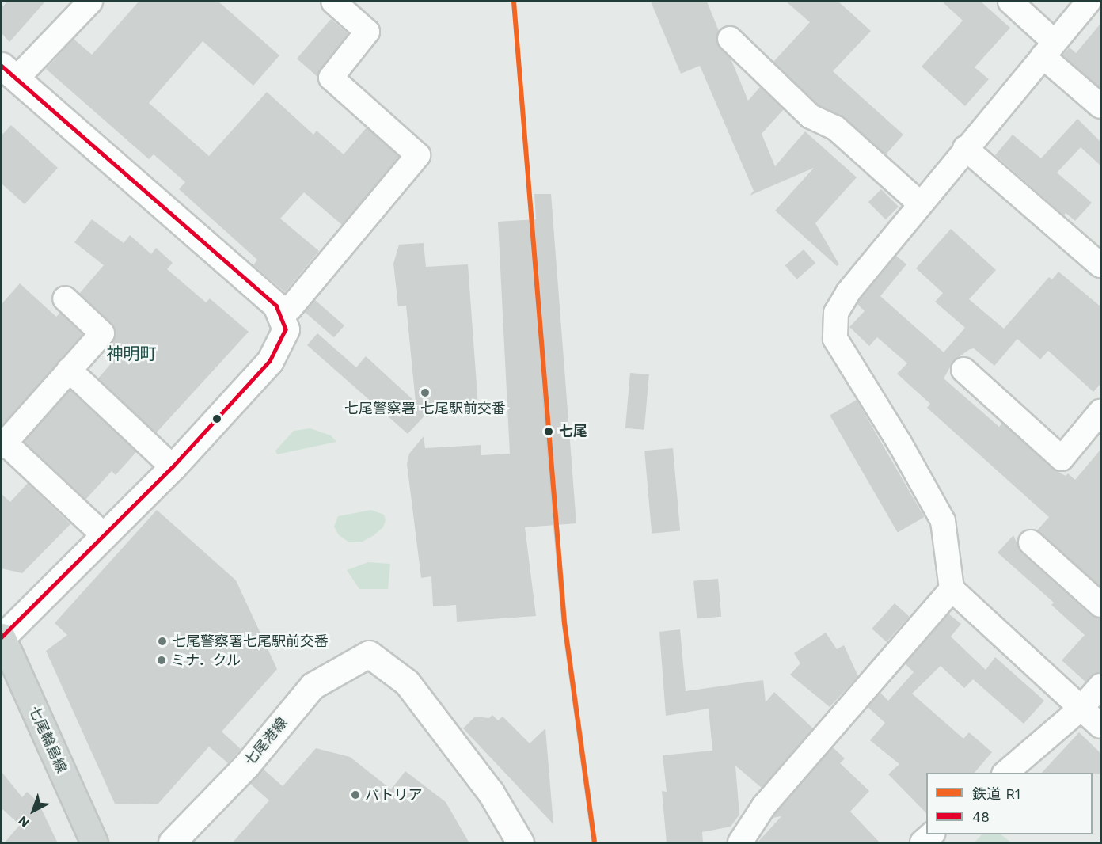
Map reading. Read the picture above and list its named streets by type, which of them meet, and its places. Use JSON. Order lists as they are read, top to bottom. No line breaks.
{"streets":{"main road":["七尾輪島線"],"street":["七尾港線"]},"districts":["神明町"],"places":["七尾警察署 七尾駅前交番","七尾","七尾警察署七尾駅前交番","ミナ．クル","パトリア"],"lines":["rail line R1","transit line 48"],"legend":["鉄道 R1","48"],"north":"bottom left"}
